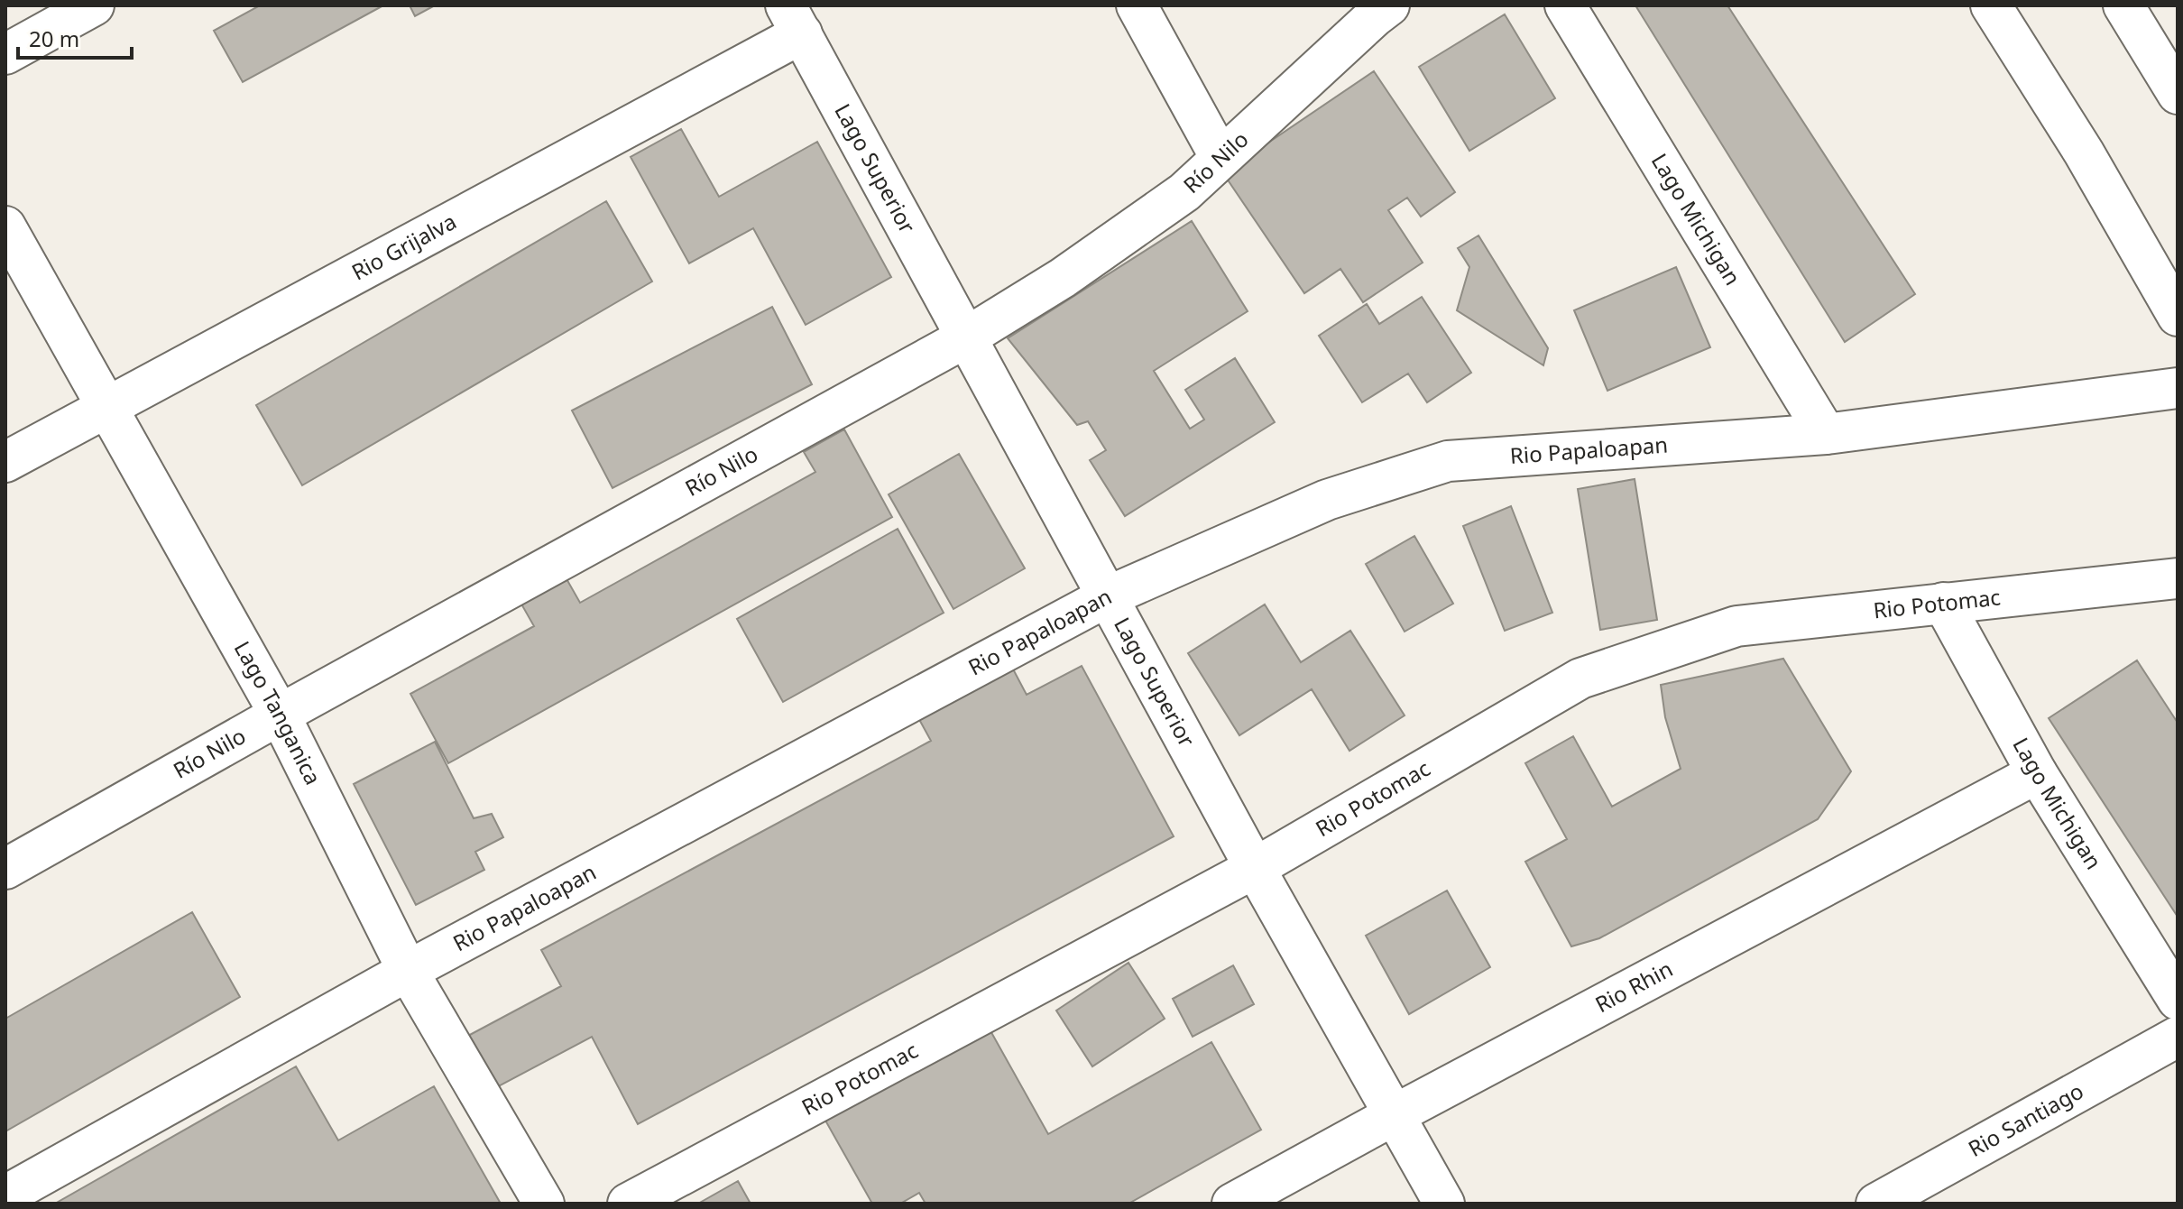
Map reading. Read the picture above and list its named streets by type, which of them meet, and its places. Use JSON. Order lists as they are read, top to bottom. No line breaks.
{"streets":{"street":["Río Nilo","Lago Superior","Lago Michigan","Rio Grijalva","Rio Papaloapan","Rio Potomac","Lago Tanganica","Rio Rhin","Rio Santiago"]},"crossings":[["Río Nilo","Lago Superior"],["Río Nilo","Lago Tanganica"],["Lago Superior","Rio Grijalva"],["Lago Superior","Rio Papaloapan"],["Lago Superior","Rio Potomac"],["Lago Superior","Rio Rhin"],["Lago Michigan","Rio Papaloapan"],["Lago Michigan","Rio Potomac"],["Lago Michigan","Rio Rhin"],["Rio Grijalva","Lago Tanganica"],["Rio Papaloapan","Lago Tanganica"]],"scale_bar":"20 m"}
